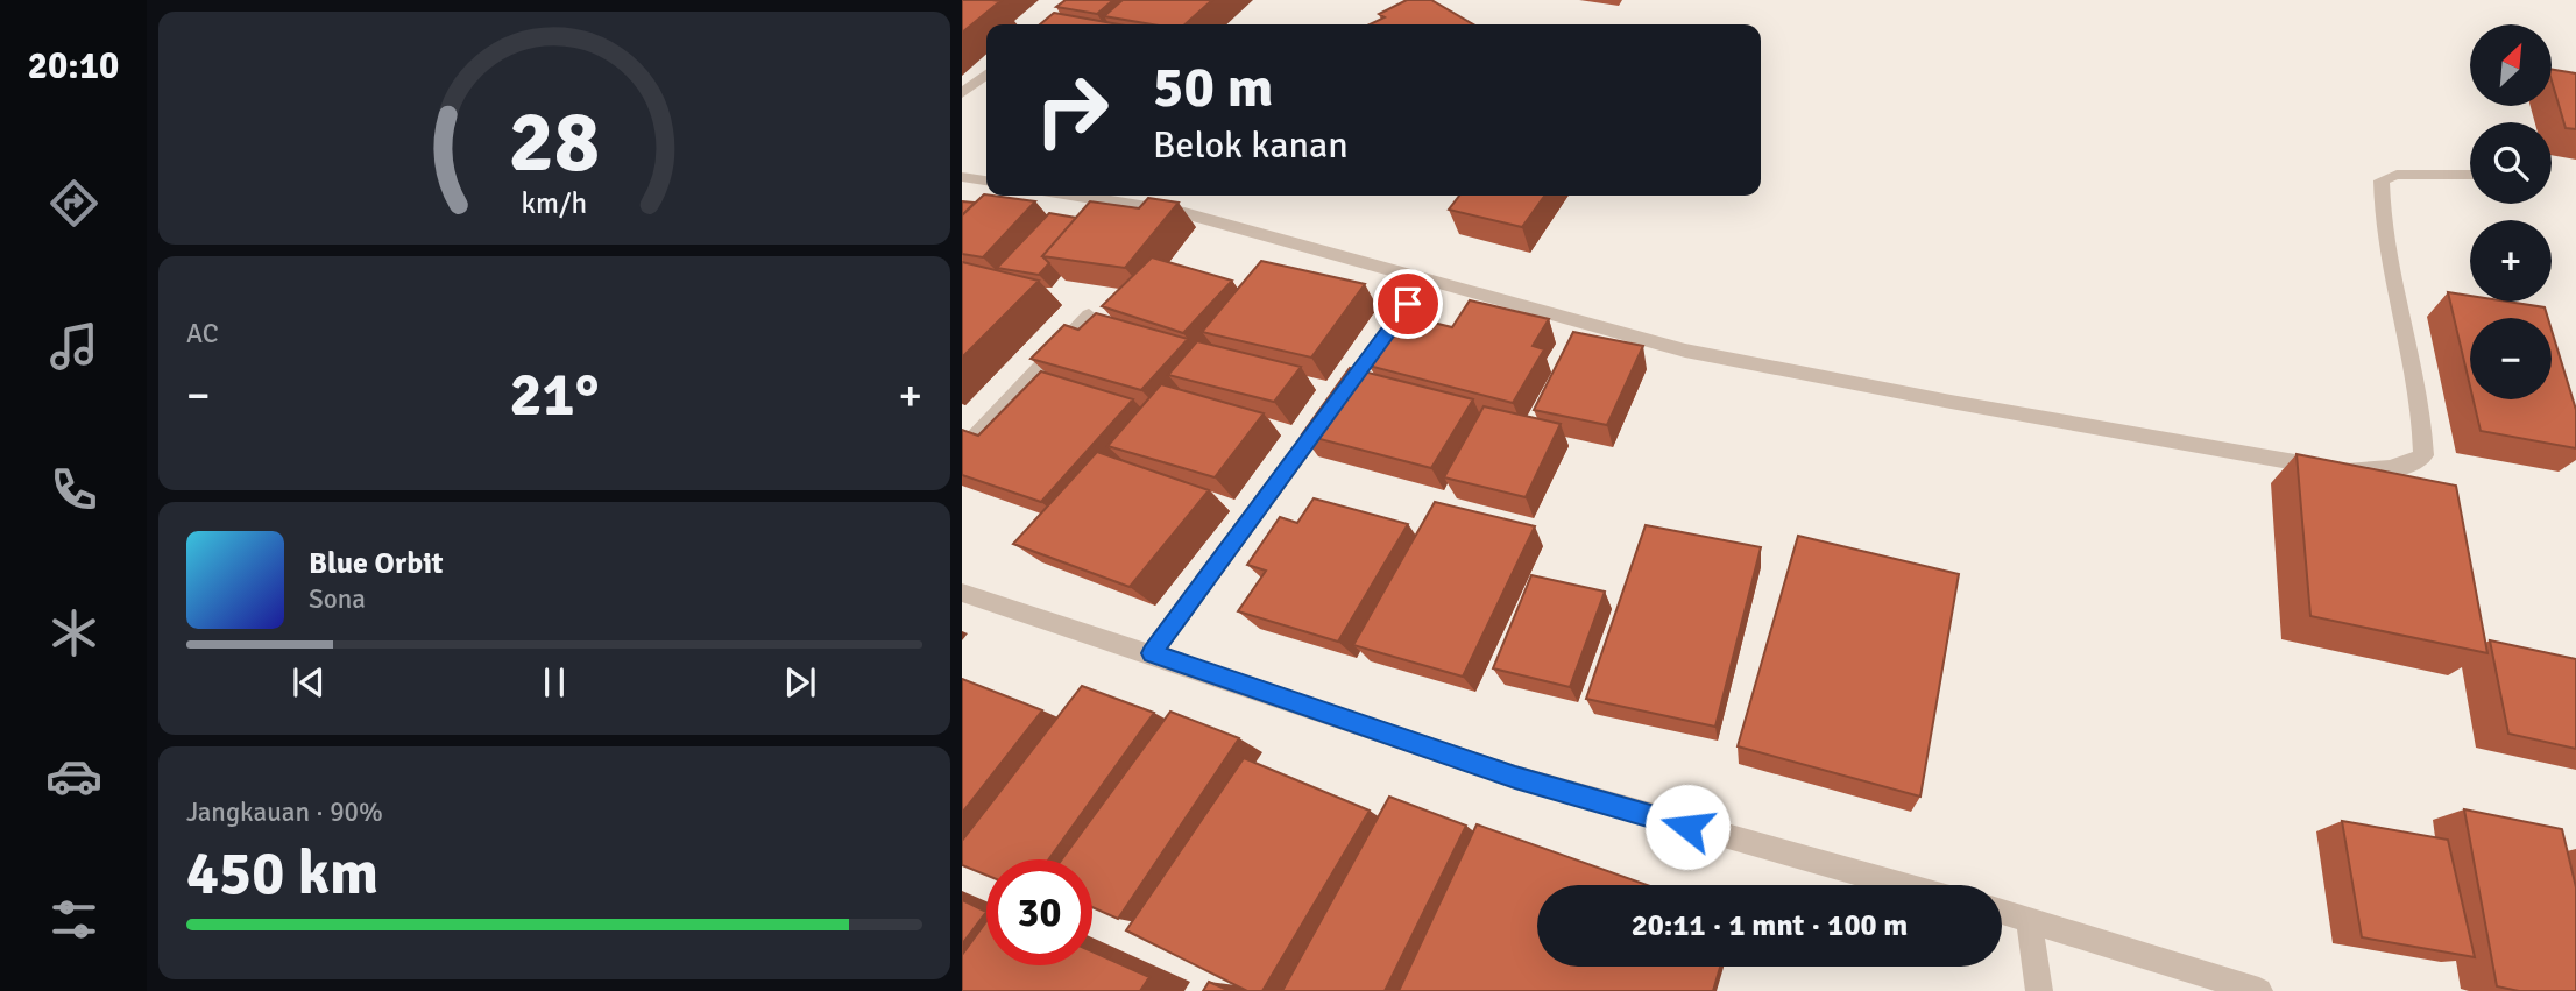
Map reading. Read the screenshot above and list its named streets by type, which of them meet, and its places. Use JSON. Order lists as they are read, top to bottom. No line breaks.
{"north":"top right","page":{"tabs":"20:10","map_buttons":["+","−"],"turn":["50 m","Belok kanan"],"tile":["AC",["Jangkauan · 90%","450 km"]],"heat":["−","21°","+"],"song":["Blue Orbit","Sona"],"limit":"30","trip":"20:11 · 1 mnt · 100 m","gauge":["28","km/h"]}}
